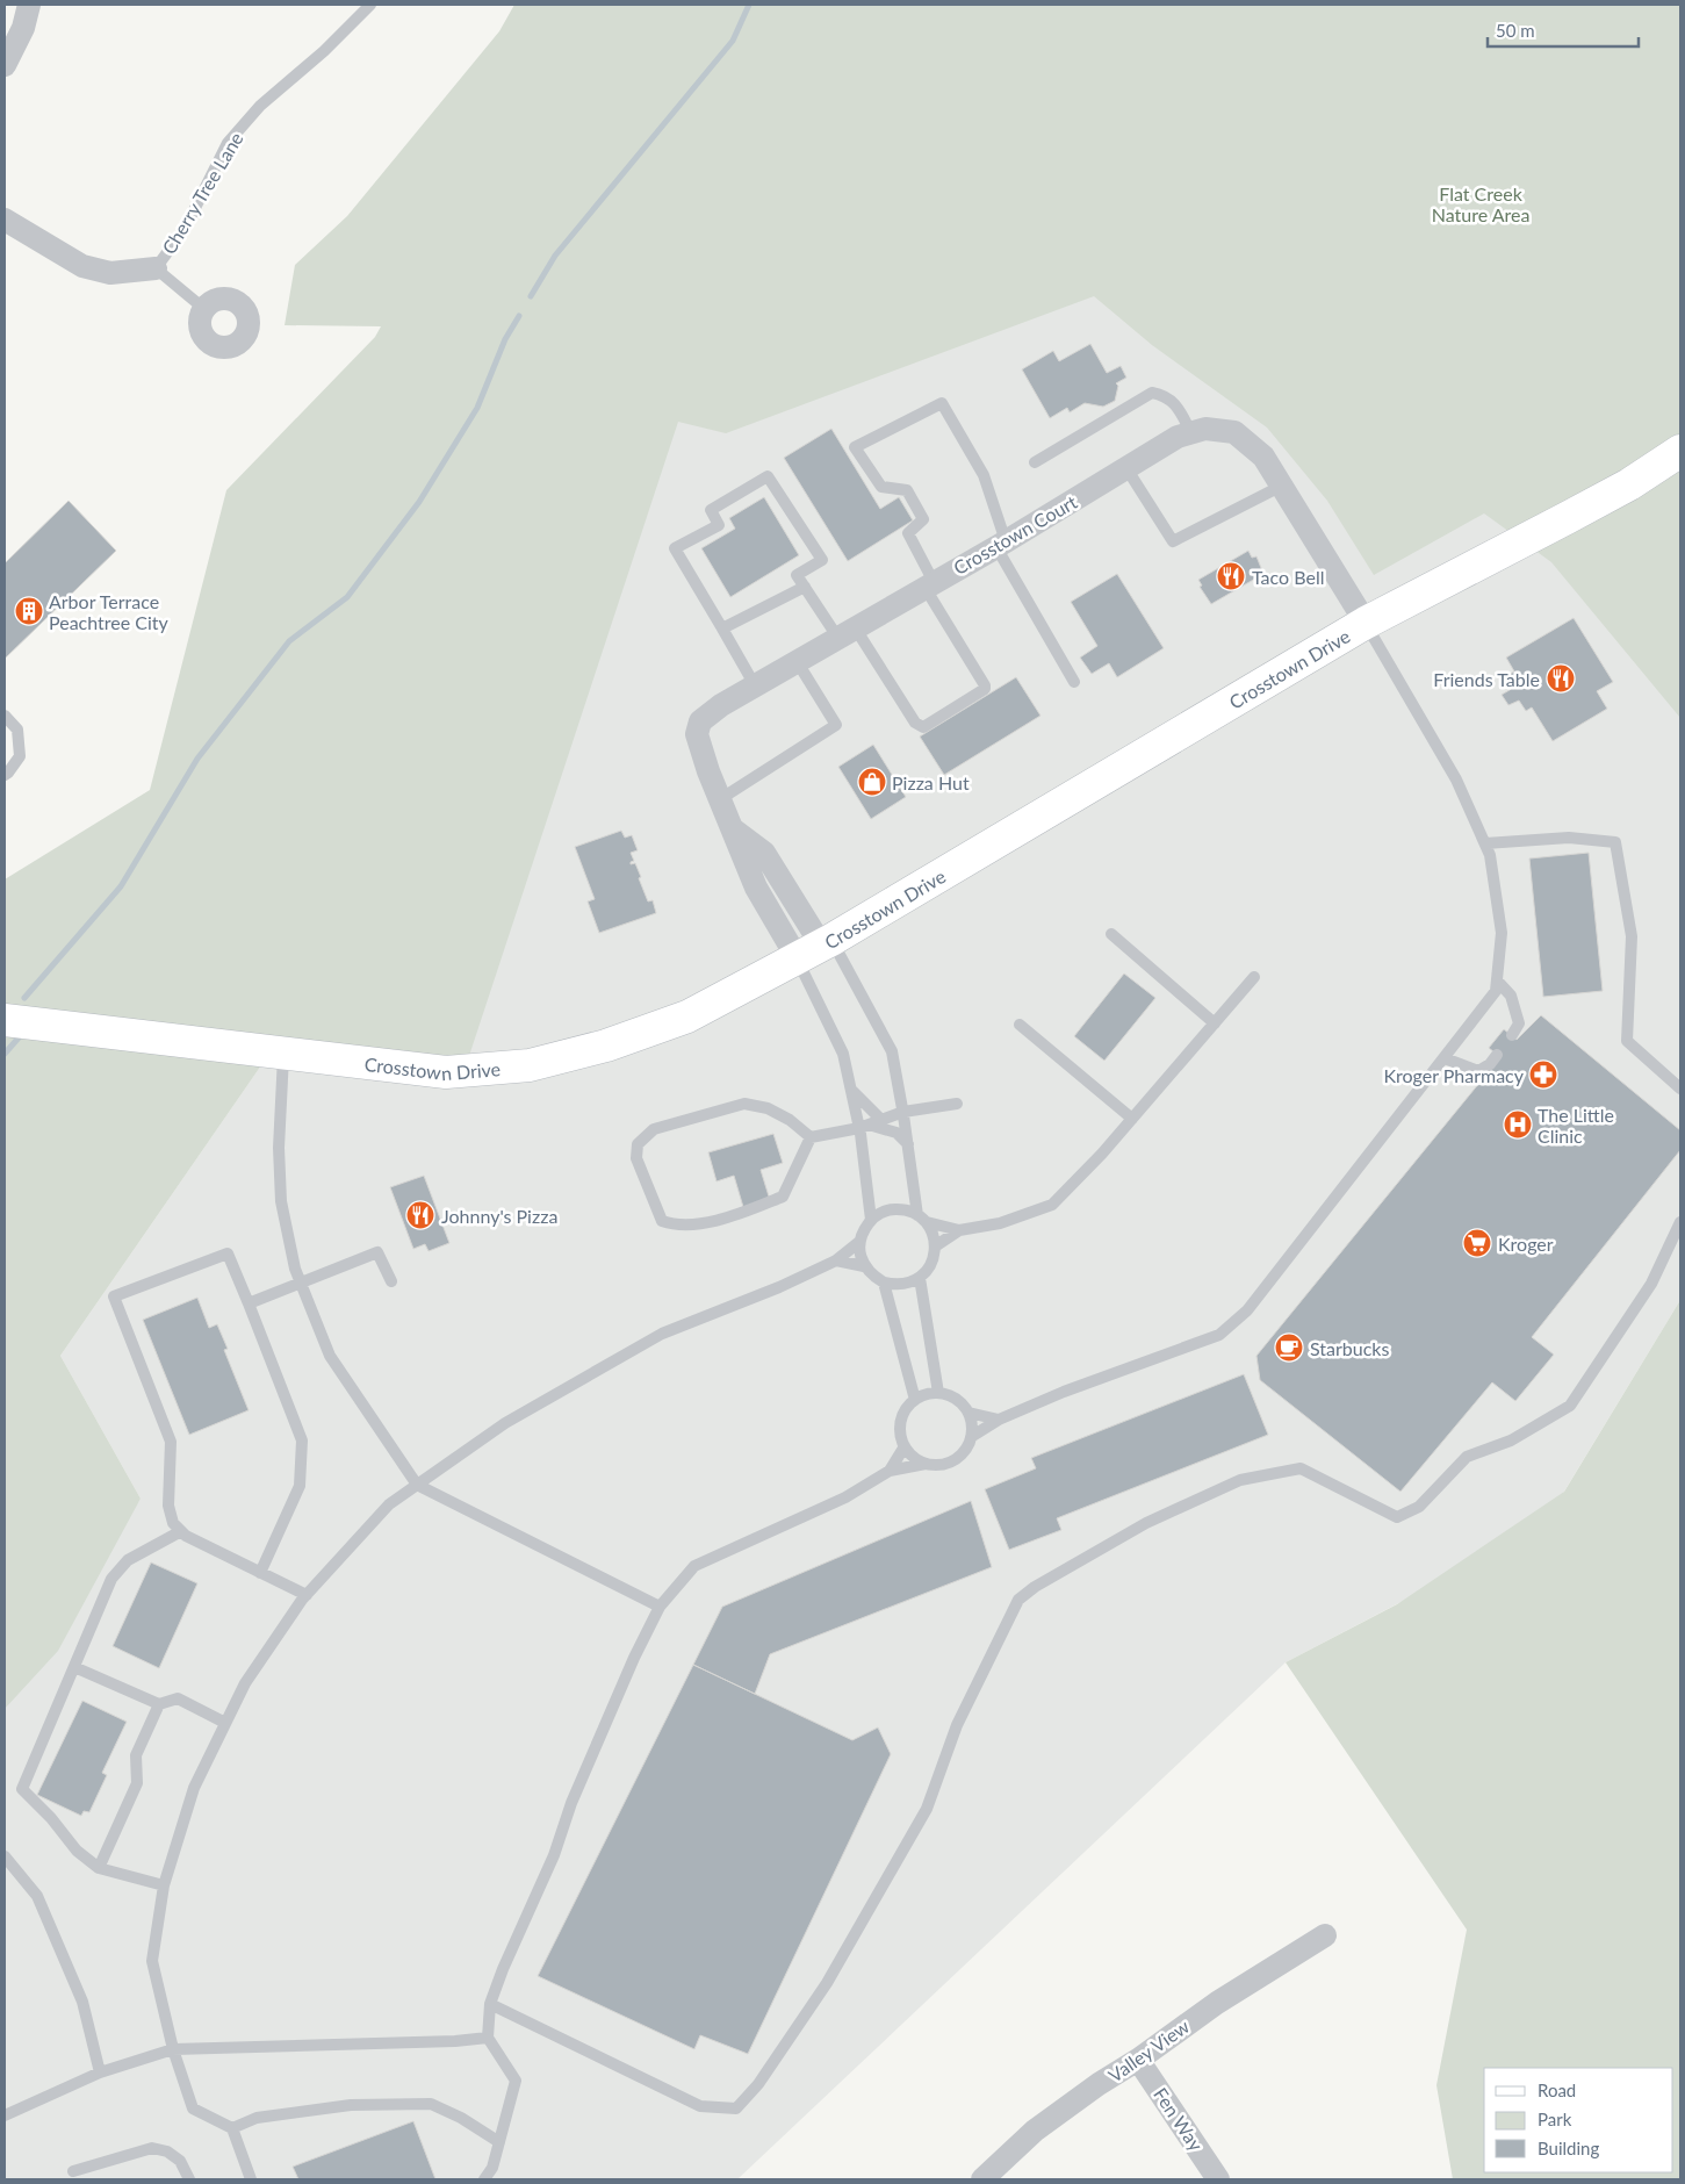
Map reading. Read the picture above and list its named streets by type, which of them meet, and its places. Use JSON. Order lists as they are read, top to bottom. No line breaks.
{"streets":{"street":["Cherry Tree Lane","Crosstown Court","Crosstown Drive","Valley View","Fen Way"]},"crossings":[["Crosstown Court","Crosstown Drive"],["Valley View","Fen Way"]],"parks":["Flat Creek Nature Area"],"places":{"restaurant":["Taco Bell","Friends Table","Johnny's Pizza"],"building":["Arbor Terrace Peachtree City"],"shop":["Pizza Hut"],"pharmacy":["Kroger Pharmacy"],"hospital":["The Little Clinic"],"supermarket":["Kroger"],"cafe":["Starbucks"]},"legend":["Road","Park","Building"],"scale_bar":"50 m"}
